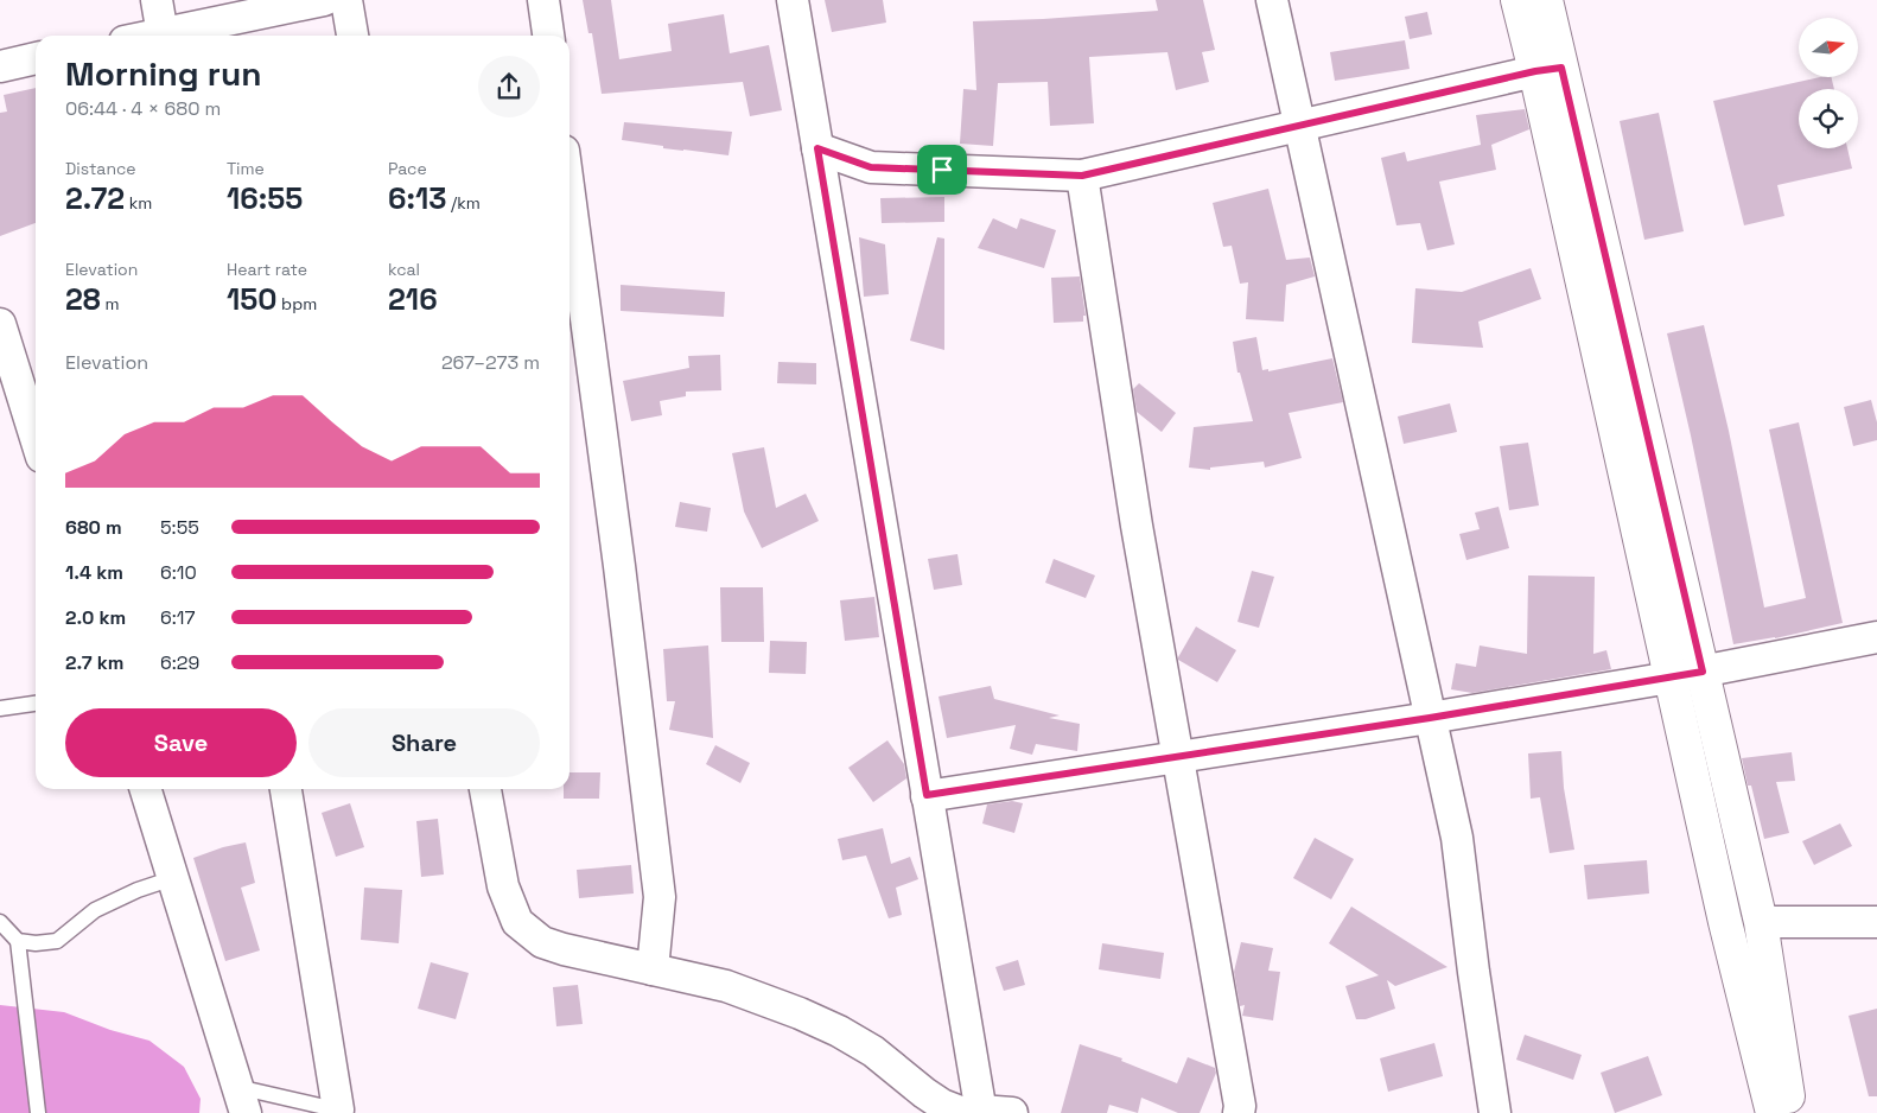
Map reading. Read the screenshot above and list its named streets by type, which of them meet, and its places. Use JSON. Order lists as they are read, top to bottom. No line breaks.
{"north":"right","page":{"heading":["Morning run","06:44 · 4 × 680 m"],"stats":[["Distance","2.72 km"],["Time","16:55"],["Pace","6:13 /km"],["Elevation","28 m"],["Heart rate","150 bpm"],["kcal","216"]],"chart":["Elevation","267–273 m"],"list":[{"name":"680 m","note":"5:55"},{"name":"1.4 km","note":"6:10"},{"name":"2.0 km","note":"6:17"},{"name":"2.7 km","note":"6:29"}],"buttons":["Save","Share"]}}
